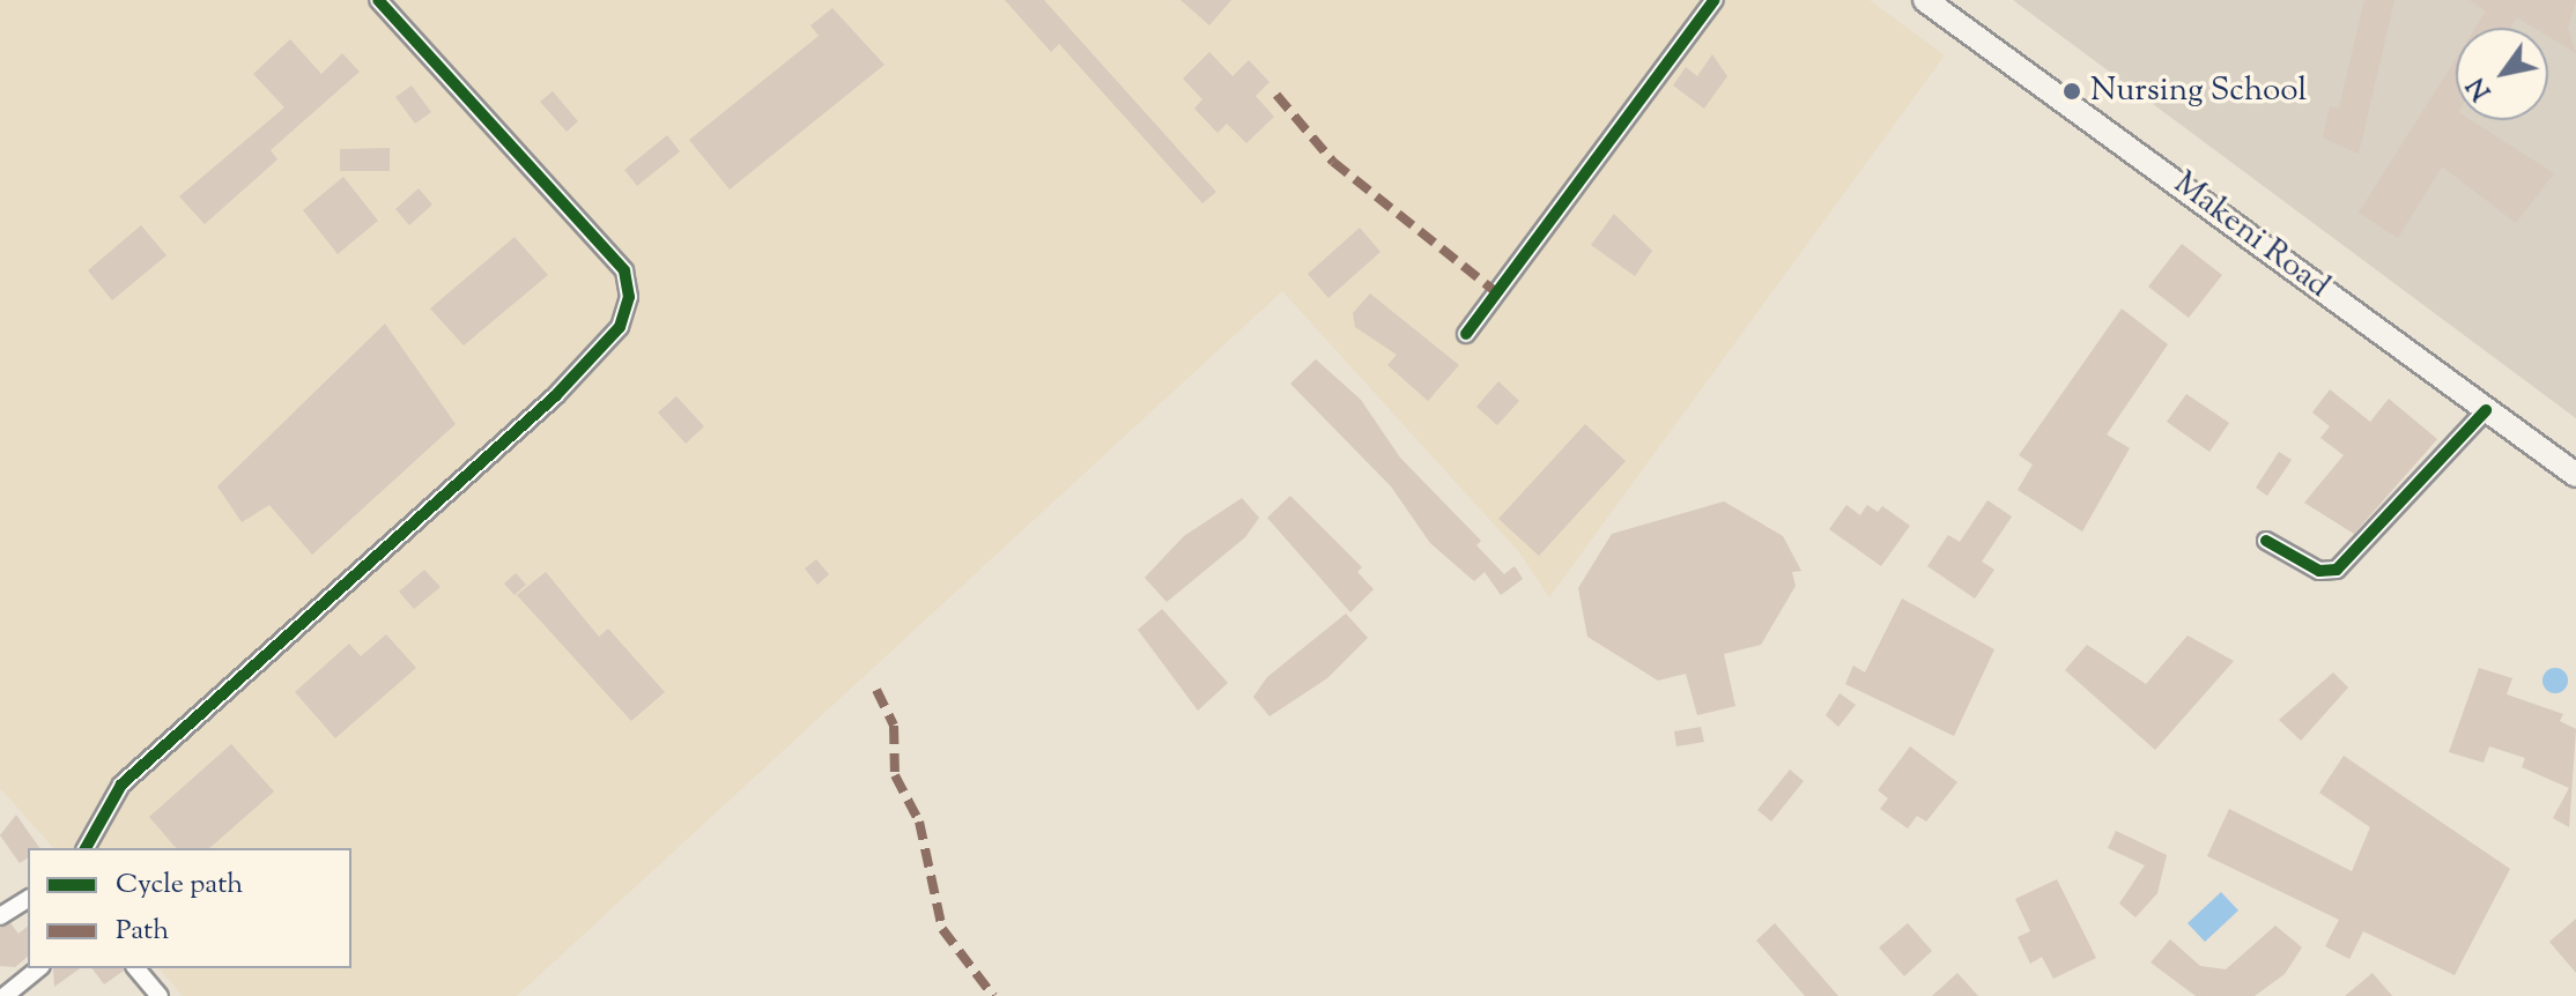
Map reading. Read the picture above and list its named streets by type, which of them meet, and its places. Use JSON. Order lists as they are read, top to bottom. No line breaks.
{"streets":{"main road":["Makeni Road"]},"places":["Nursing School"],"legend":["Cycle path","Path"],"north":"bottom left"}
